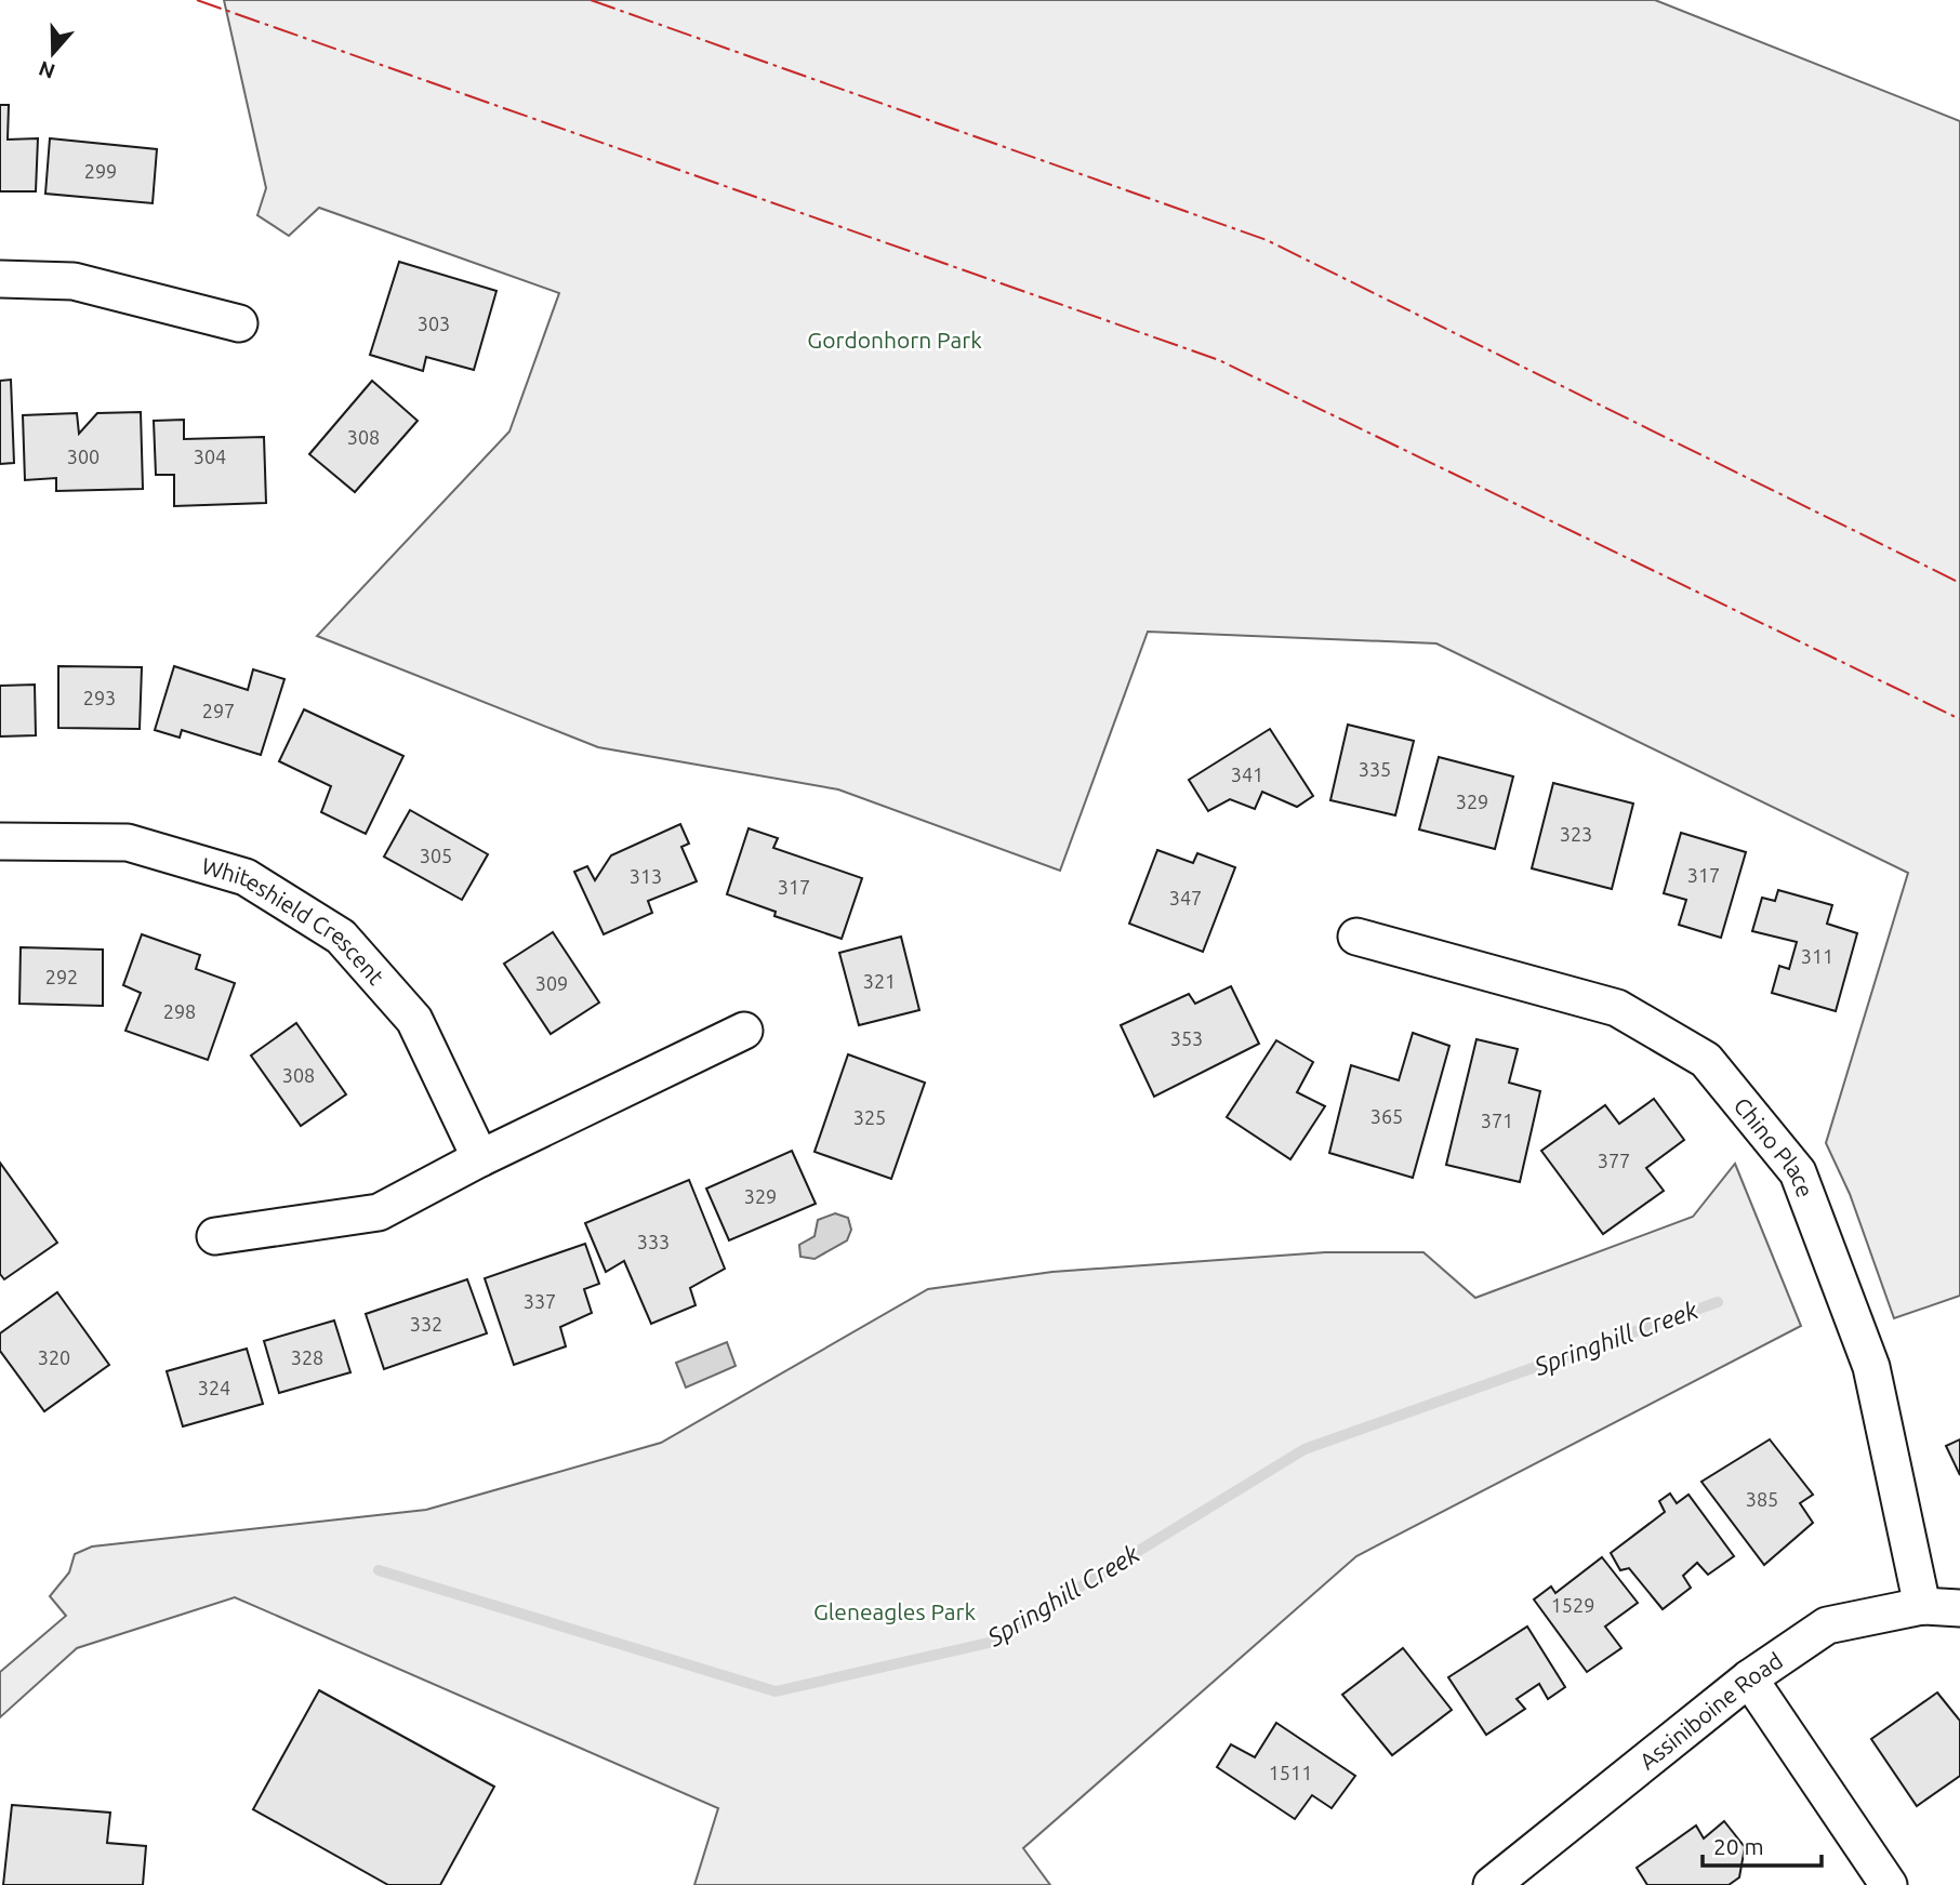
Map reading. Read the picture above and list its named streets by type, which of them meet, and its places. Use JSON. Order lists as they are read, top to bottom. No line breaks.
{"streets":{"street":["Whiteshield Crescent","Chino Place","Assiniboine Road"]},"crossings":[["Chino Place","Assiniboine Road"]],"water":["Springhill Creek"],"parks":["Gordonhorn Park","Gleneagles Park"],"house_numbers":["299","303","308","300","304","293","297","335","341","329","323","305","317","313","317","347","311","292","321","309","298","353","308","365","325","371","377","329","333","337","332","320","328","324","385","1529","1511"],"scale_bar":"20 m","north":"bottom"}
